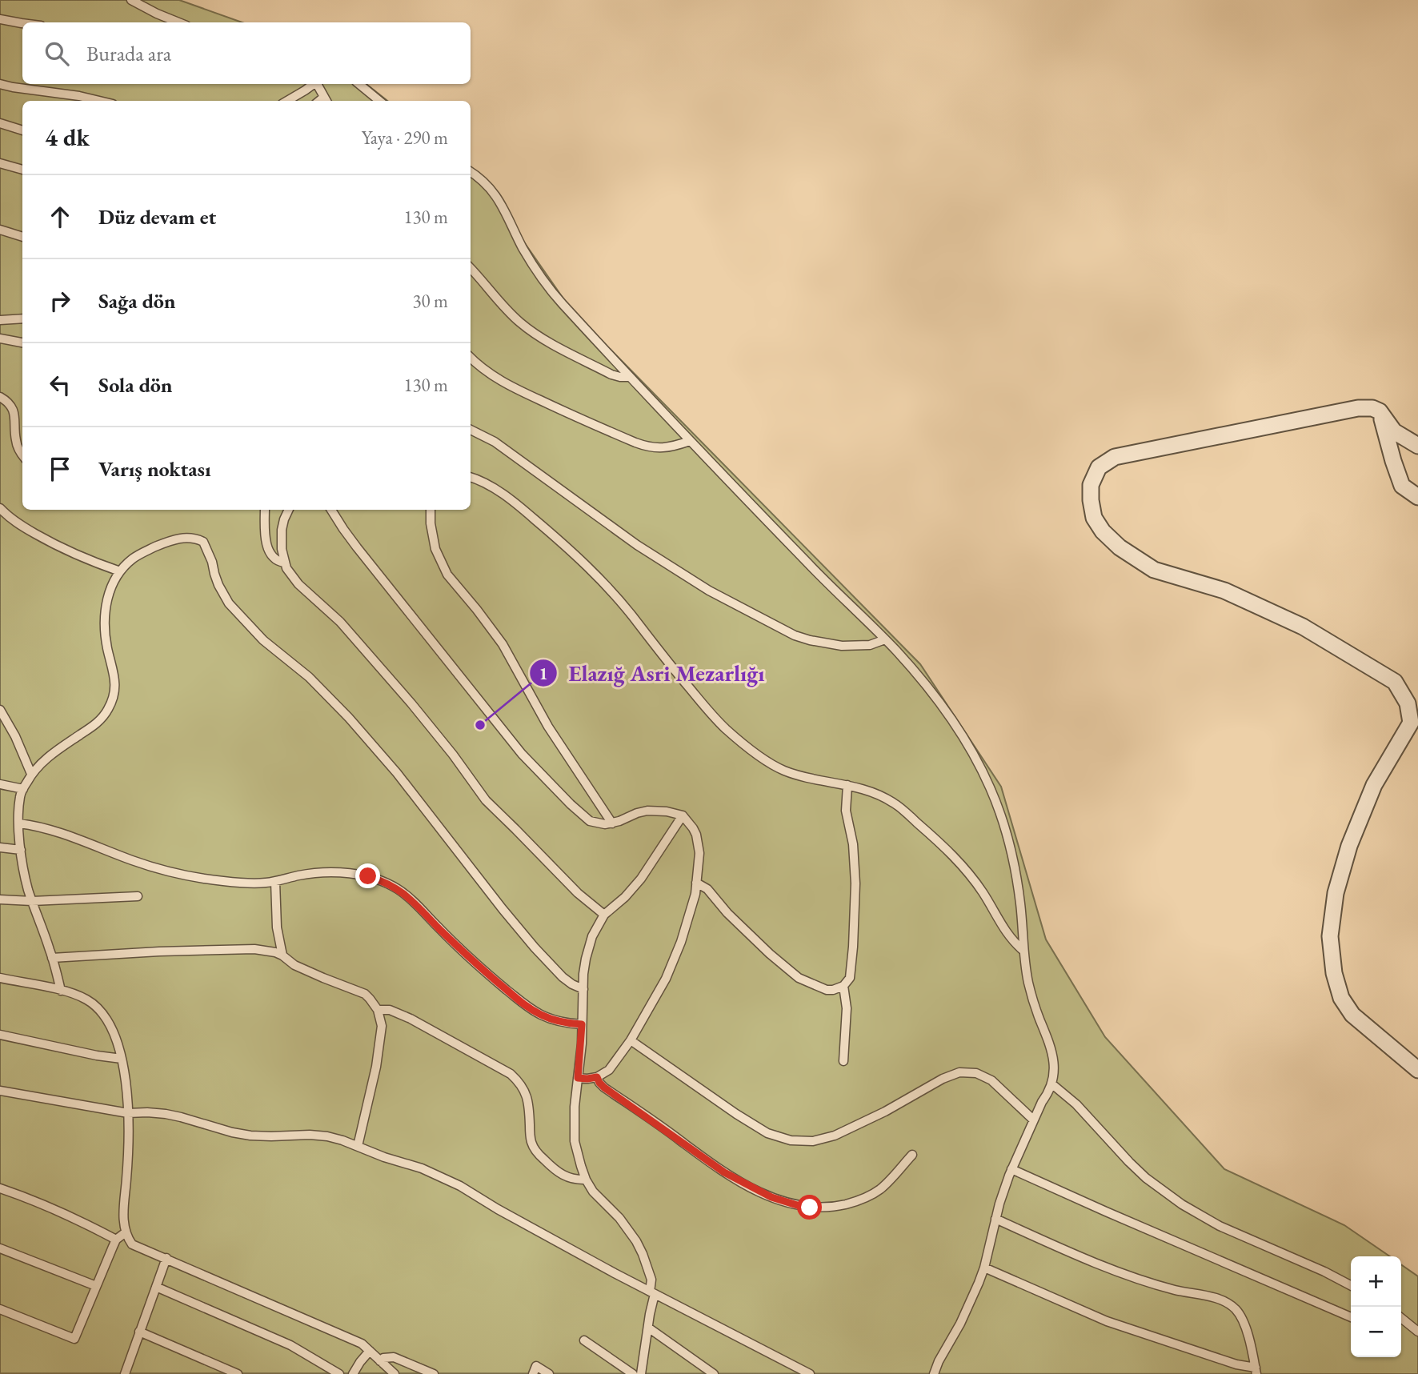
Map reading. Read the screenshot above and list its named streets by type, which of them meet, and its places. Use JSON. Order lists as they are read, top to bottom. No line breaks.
{"places":["Elazığ Asri Mezarlığı"],"page":{"search":"Burada ara","heading":["4 dk","Yaya · 290 m"],"list":[["Düz devam et","130 m"],["Sağa dön","30 m"],["Sola dön","130 m"],"Varış noktası"],"map_buttons":["+","−"]}}
